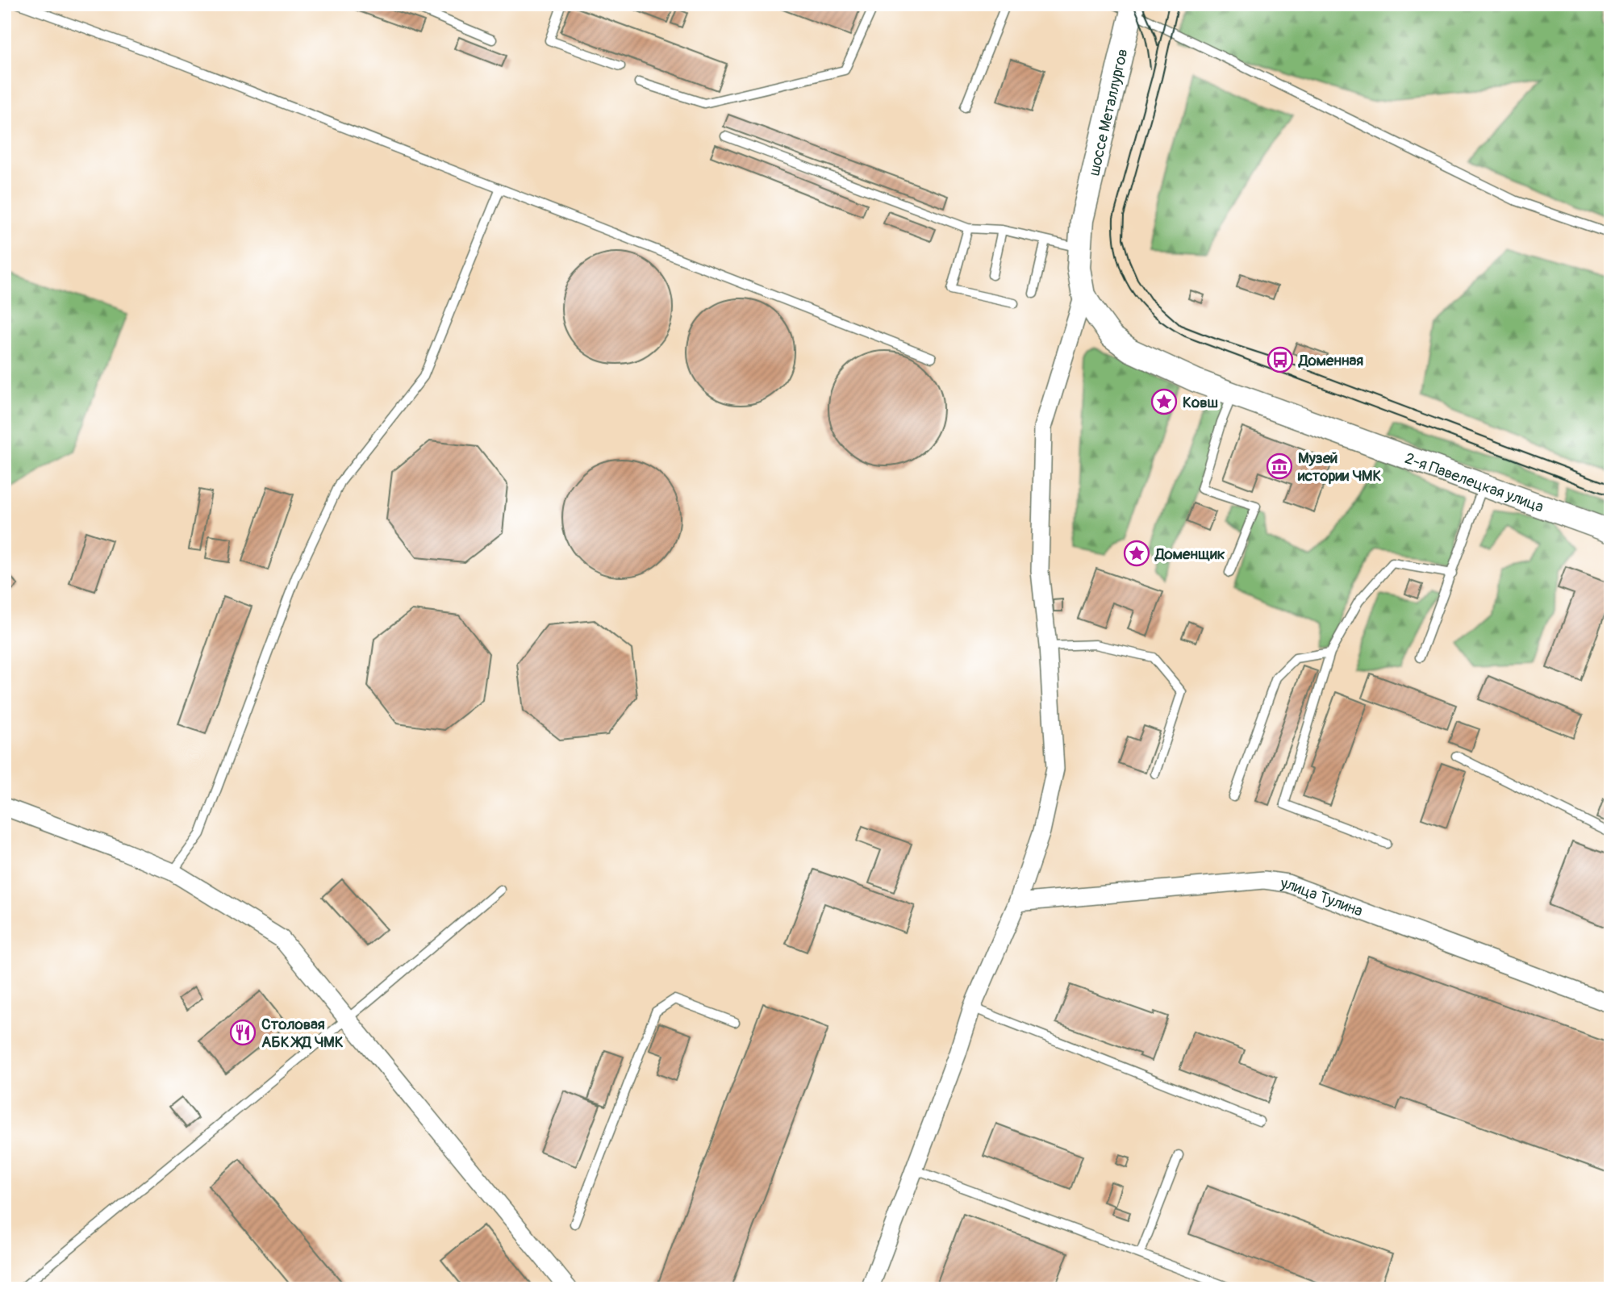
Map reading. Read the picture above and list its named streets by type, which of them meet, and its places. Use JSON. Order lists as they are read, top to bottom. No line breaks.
{"streets":{"main road":["шоссе Металлургов","2-я Павелецкая улица"],"street":["улица Тулина"]},"crossings":[["шоссе Металлургов","2-я Павелецкая улица"]],"places":{"bus stop":["Доменная"],"place":["Ковш","Доменщик"],"museum":["Музей истории ЧМК"],"restaurant":["Столовая АБК ЖД ЧМК"]}}
